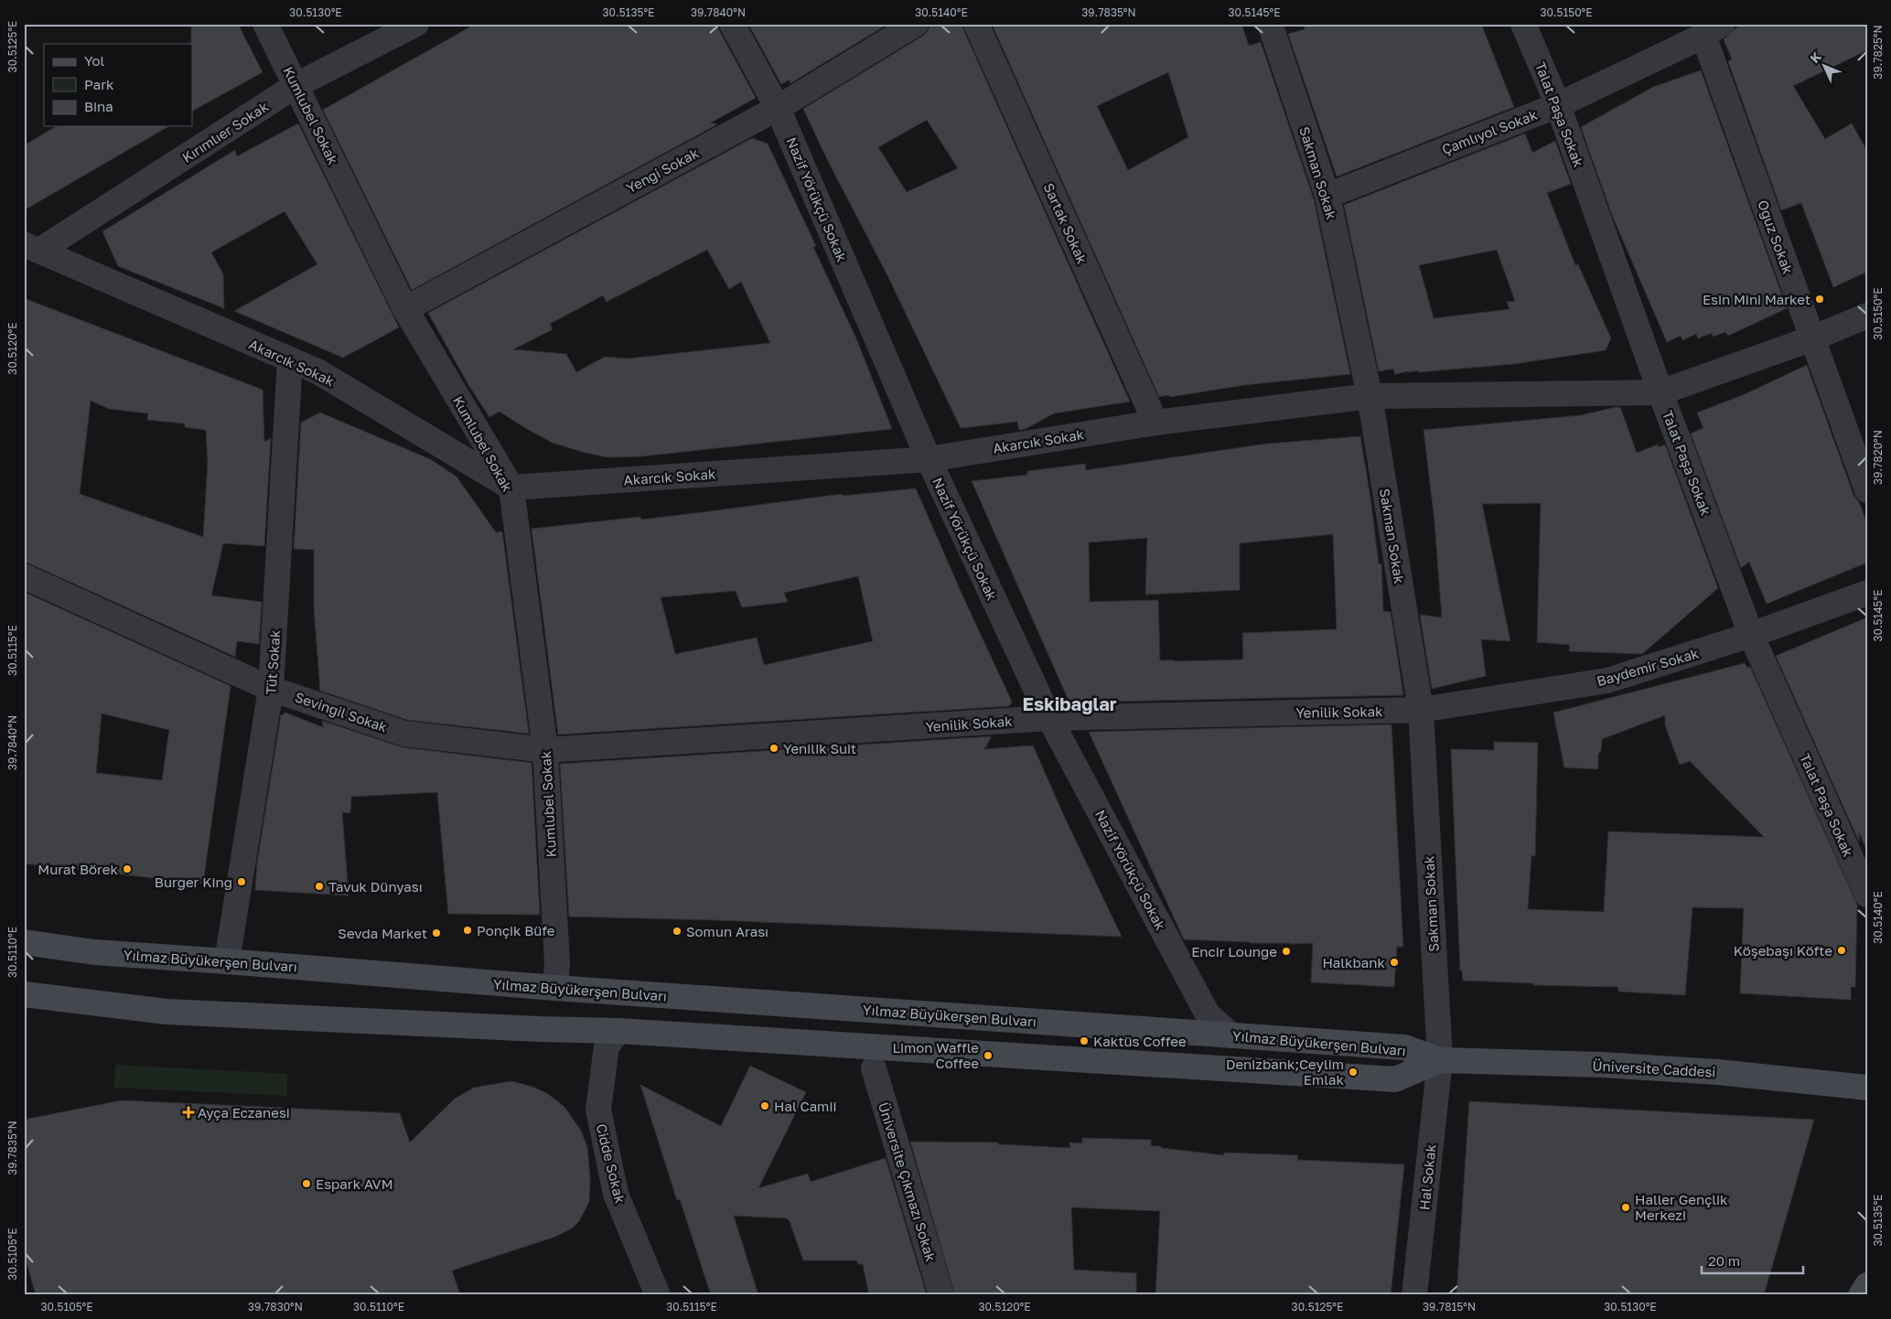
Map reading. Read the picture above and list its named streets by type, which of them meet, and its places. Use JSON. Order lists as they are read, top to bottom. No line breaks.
{"streets":{"main road":["Yılmaz Büyükerşen Bulvarı","Üniversite Caddesi"],"street":["Talat Paşa Sokak","Kumlubel Sokak","Kırımlıer Sokak","Çamlıyol Sokak","Yengi Sokak","Sakman Sokak","Nazif Yörükçü Sokak","Sartak Sokak","Oğuz Sokak","Akarcık Sokak","Tüt Sokak","Baydemir Sokak","Sevingil Sokak","Yenilik Sokak","Cidde Sokak","Hal Sokak","Üniversite Çıkmazı Sokak"]},"crossings":[["Talat Paşa Sokak","Çamlıyol Sokak"],["Talat Paşa Sokak","Akarcık Sokak"],["Talat Paşa Sokak","Baydemir Sokak"],["Kumlubel Sokak","Kırımlıer Sokak"],["Kumlubel Sokak","Yengi Sokak"],["Kumlubel Sokak","Akarcık Sokak"],["Kumlubel Sokak","Sevingil Sokak"],["Kumlubel Sokak","Yenilik Sokak"],["Kumlubel Sokak","Yılmaz Büyükerşen Bulvarı"],["Kırımlıer Sokak","Akarcık Sokak"],["Çamlıyol Sokak","Sakman Sokak"],["Çamlıyol Sokak","Oğuz Sokak"],["Yengi Sokak","Nazif Yörükçü Sokak"],["Sakman Sokak","Akarcık Sokak"],["Sakman Sokak","Baydemir Sokak"],["Sakman Sokak","Yenilik Sokak"],["Sakman Sokak","Yılmaz Büyükerşen Bulvarı"],["Sakman Sokak","Üniversite Caddesi"],["Sakman Sokak","Hal Sokak"],["Nazif Yörükçü Sokak","Akarcık Sokak"],["Nazif Yörükçü Sokak","Yenilik Sokak"],["Nazif Yörükçü Sokak","Yılmaz Büyükerşen Bulvarı"],["Sartak Sokak","Akarcık Sokak"],["Oğuz Sokak","Akarcık Sokak"],["Akarcık Sokak","Tüt Sokak"],["Tüt Sokak","Sevingil Sokak"],["Tüt Sokak","Yılmaz Büyükerşen Bulvarı"],["Baydemir Sokak","Yenilik Sokak"],["Sevingil Sokak","Yenilik Sokak"],["Yılmaz Büyükerşen Bulvarı","Üniversite Caddesi"],["Yılmaz Büyükerşen Bulvarı","Cidde Sokak"],["Yılmaz Büyükerşen Bulvarı","Hal Sokak"],["Üniversite Caddesi","Hal Sokak"]],"districts":["Eskibağlar"],"places":{"other":["Esin Mini Market","Yenilik Suit","Murat Börek","Burger King","Tavuk Dünyası","Ponçik Büfe","Somun Arası","Sevda Market","Köşebaşı Köfte","Encir Lounge","Halkbank","Kaktüs Coffee","Limon Waffle Coffee","Denizbank;Ceylim Emlak","Hal Camii","Espark AVM","Haller Gençlik Merkezi"],"health":["Ayça Eczanesi"]},"legend":["Yol","Park","Bina"],"scale_bar":"20 m","north":"top left","coordinates":["30.5130°E","30.5135°E","39.7840°N","30.5140°E","39.7835°N","30.5145°E","30.5150°E","30.5125°E","39.7825°N","30.5120°E","39.7820°N","30.5115°E","30.5110°E","30.5105°E","39.7830°N","39.7815°N"]}
